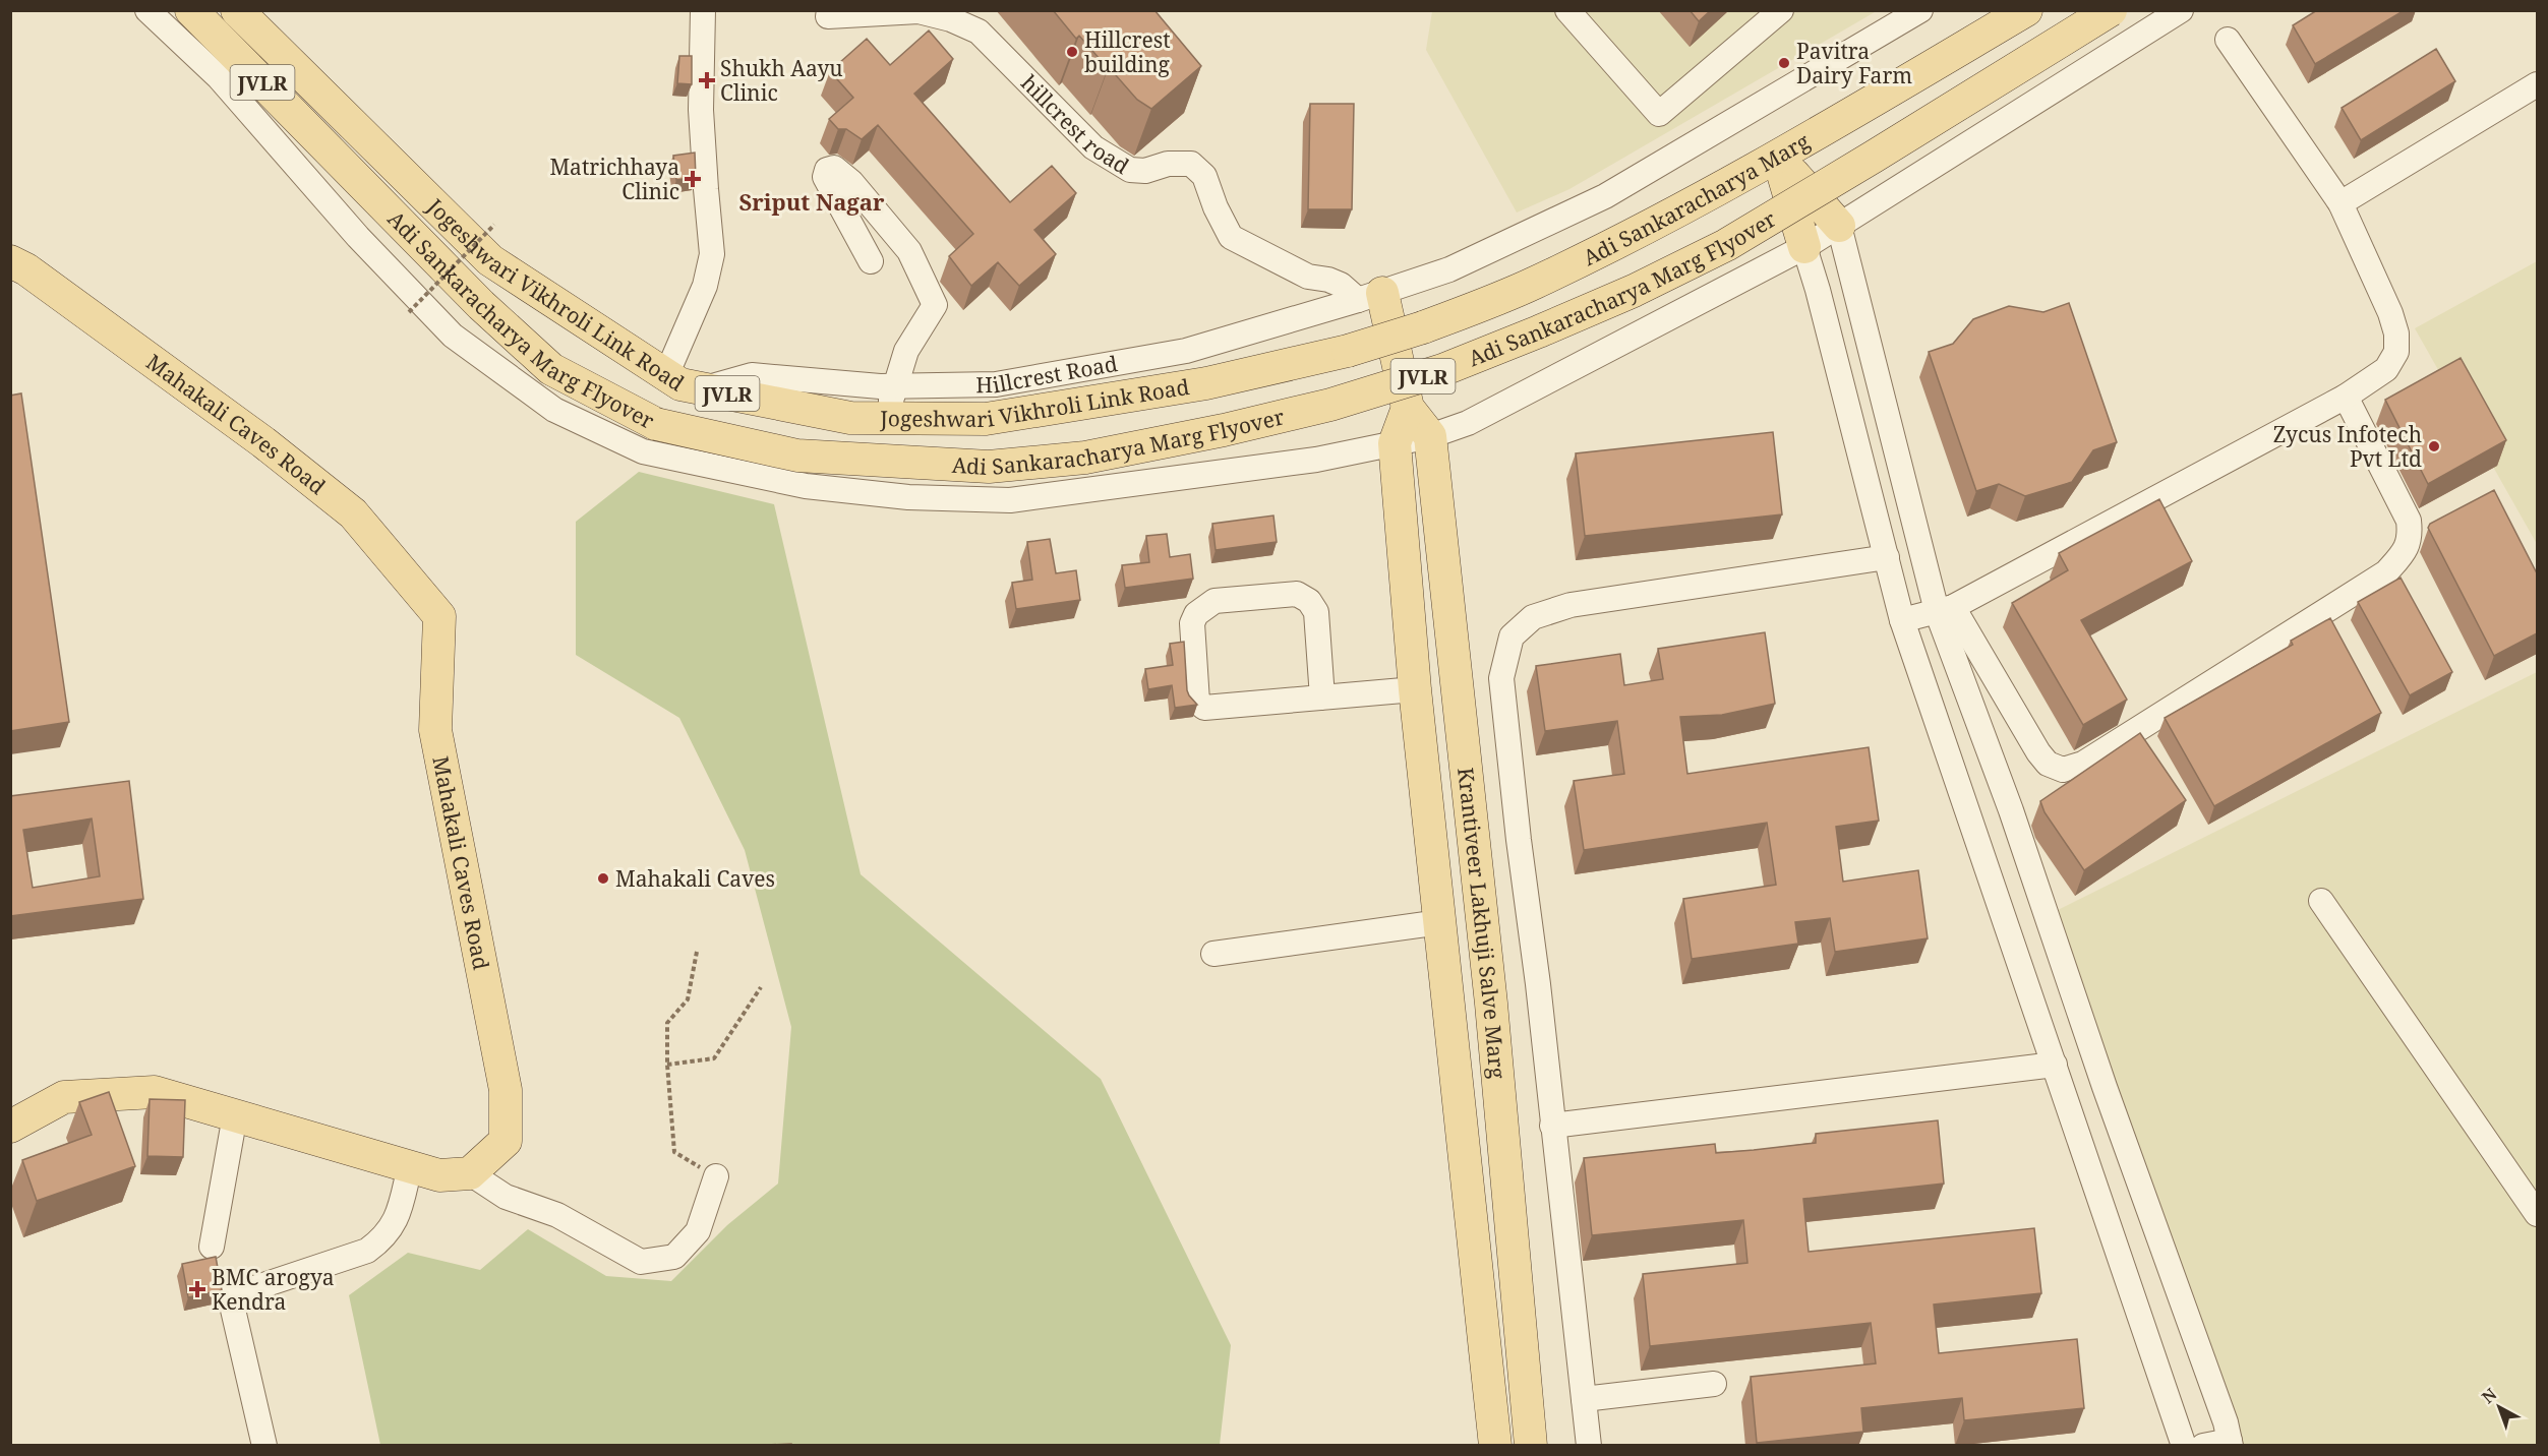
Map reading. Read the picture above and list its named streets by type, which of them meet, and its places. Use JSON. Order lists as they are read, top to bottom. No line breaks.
{"streets":{"main road":["JVLR","Adi Sankaracharya Marg","Adi Sankaracharya Marg Flyover","Jogeshwari Vikhroli Link Road","Mahakali Caves Road","Krantiveer Lakhuji Salve Marg"],"street":["hillcrest road","Hillcrest Road"]},"crossings":[["hillcrest road","Hillcrest Road"],["Adi Sankaracharya Marg","Jogeshwari Vikhroli Link Road"],["Jogeshwari Vikhroli Link Road","Hillcrest Road"]],"districts":["Sriput Nagar"],"places":{"other":["Hillcrest building","Pavitra Dairy Farm","Zycus Infotech Pvt Ltd","Mahakali Caves"],"health":["Shukh Aayu Clinic","Matrichhaya Clinic","BMC arogya Kendra"]},"north":"top left"}
